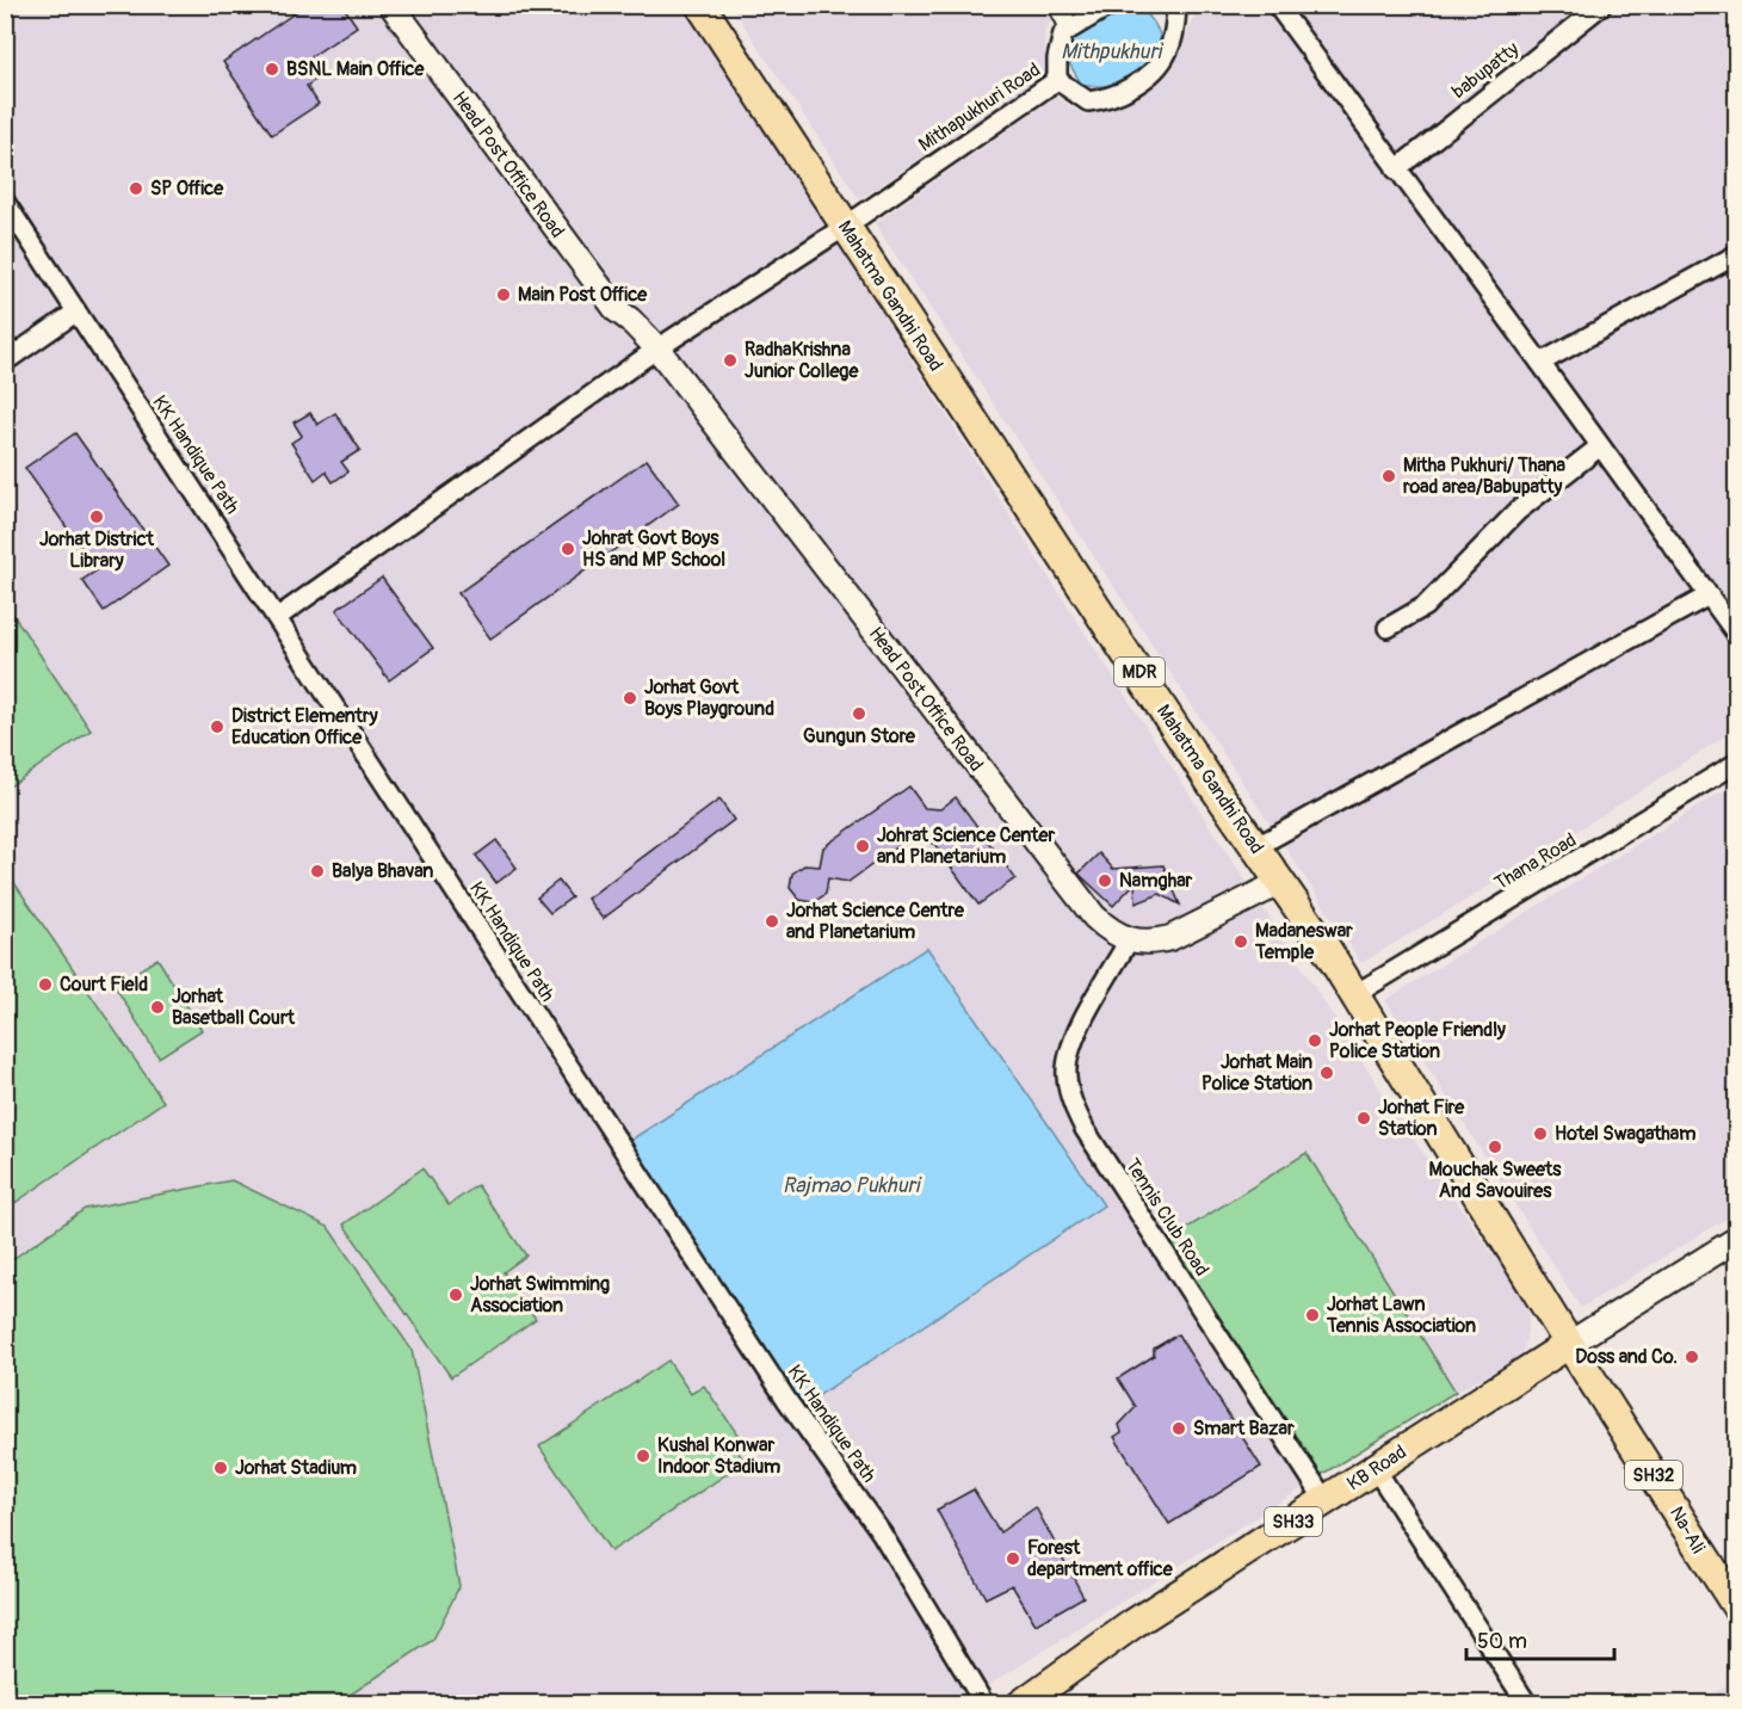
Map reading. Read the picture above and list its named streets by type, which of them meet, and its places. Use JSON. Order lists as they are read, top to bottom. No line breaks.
{"streets":{"main road":["Mahatma Gandhi Road","MDR","KB Road","SH32","SH33","Na-Ali"],"street":["babupatty","Mithapukhuri Road","Head Post Office Road","KK Handique Path","Thana Road","Tennis Club Road"]},"crossings":[["Mithapukhuri Road","Head Post Office Road"],["Mithapukhuri Road","Mahatma Gandhi Road"],["Mithapukhuri Road","KK Handique Path"],["Head Post Office Road","Tennis Club Road"],["Mahatma Gandhi Road","Thana Road"],["Mahatma Gandhi Road","KB Road"],["Mahatma Gandhi Road","Na-Ali"],["Tennis Club Road","KB Road"],["KB Road","Na-Ali"]],"water":["Mithpukhuri","Rajmao Pukhuri"],"places":["BSNL Main Office","SP Office","Main Post Office","RadhaKrishna Junior College","Mitha Pukhuri/ Thana road area/Babupatty","Jorhat District Library","Johrat Govt Boys HS and MP School","Jorhat Govt Boys Playground","Gungun Store","District Elementry Education Office","Johrat Science Center and Planetarium","Balya Bhavan","Namghar","Jorhat Science Centre and Planetarium","Madaneswar Temple","Court Field","Jorhat Basetball Court","Jorhat People Friendly Police Station","Jorhat Main Police Station","Jorhat Fire Station","Hotel Swagatham","Mouchak Sweets And Savouires","Jorhat Swimming Association","Jorhat Lawn Tennis Association","Doss and Co.","Smart Bazar","Kushal Konwar Indoor Stadium","Jorhat Stadium","Forest department office"],"scale_bar":"50 m"}
